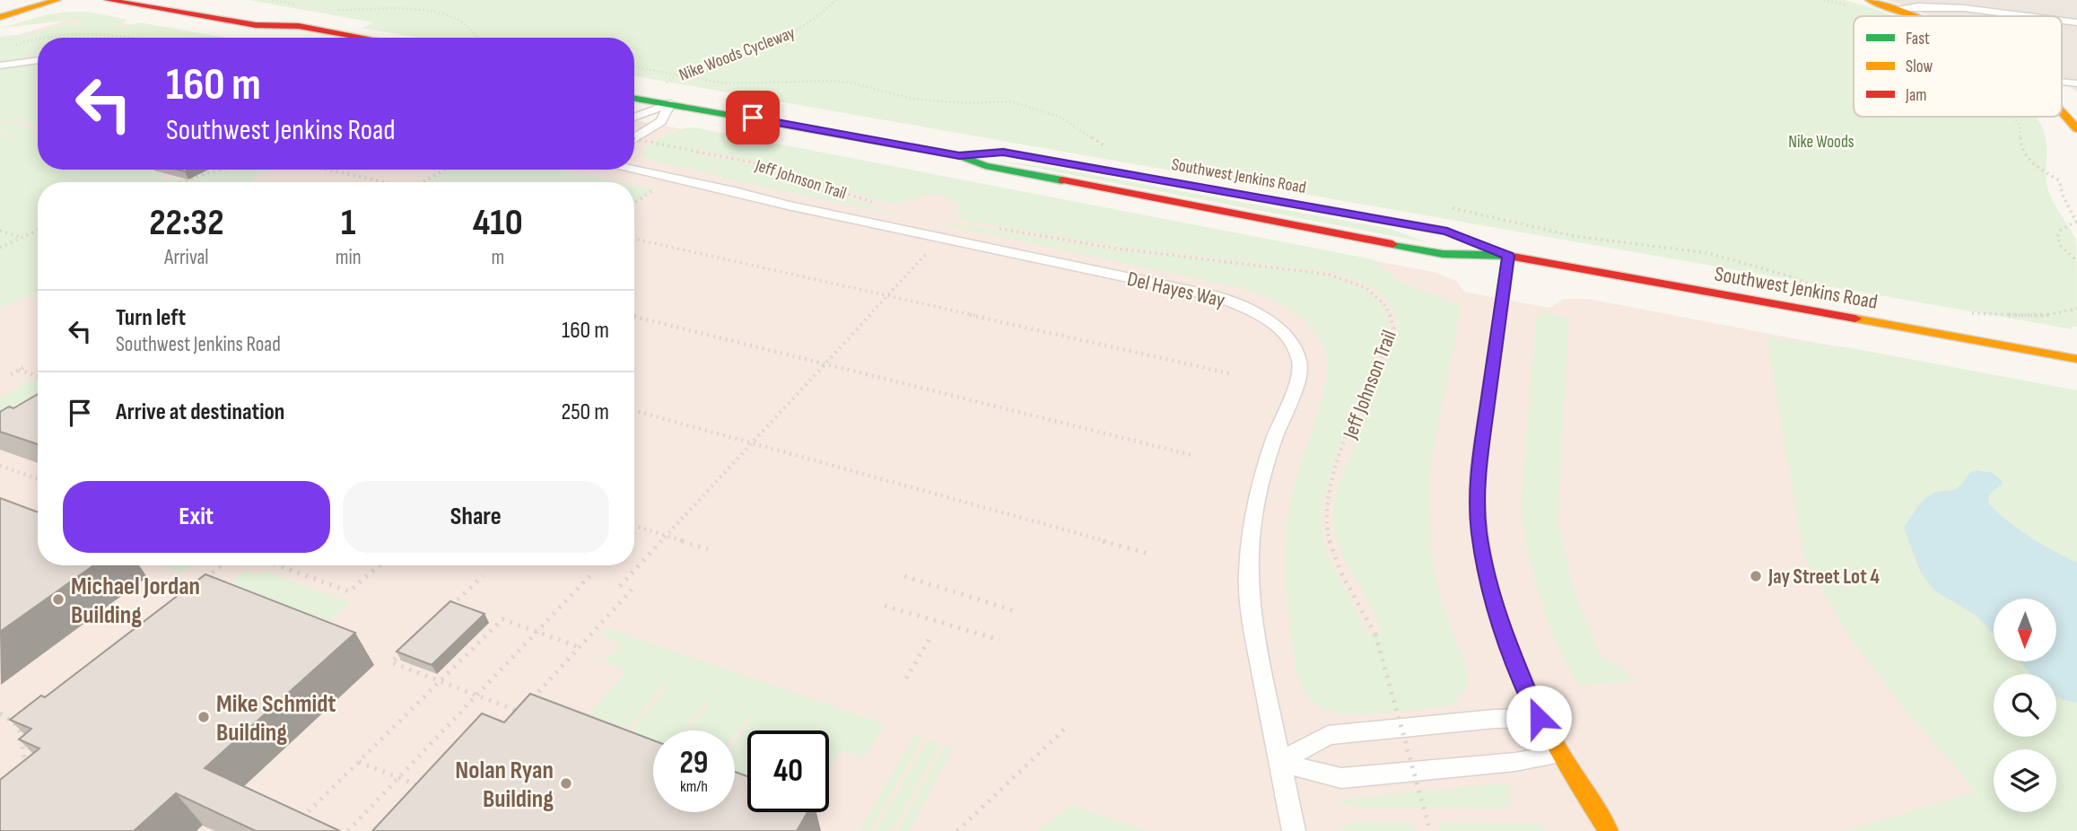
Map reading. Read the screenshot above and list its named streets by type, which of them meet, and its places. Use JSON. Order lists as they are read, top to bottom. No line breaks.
{"streets":{"main road":["Southwest Jenkins Road"],"lane":["Del Hayes Way"],"path":["Nike Woods Cycleway","Jeff Johnson Trail"]},"parks":["Nike Woods"],"places":["Jay Street Lot 4","Michael Jordan Building","Mike Schmidt Building","Nolan Ryan Building"],"legend":["Fast","Slow","Jam"],"north":"bottom","page":{"turn":["160 m","Southwest Jenkins Road"],"eta":["22:32","Arrival","1","min","410","m"],"list":[{"name":"Turn left","note":"Southwest Jenkins Road","value":"160 m"},{"name":"Arrive at destination","value":"250 m"}],"buttons":["Exit","Share"],"speed":"29 km/h","limit":"40"}}
